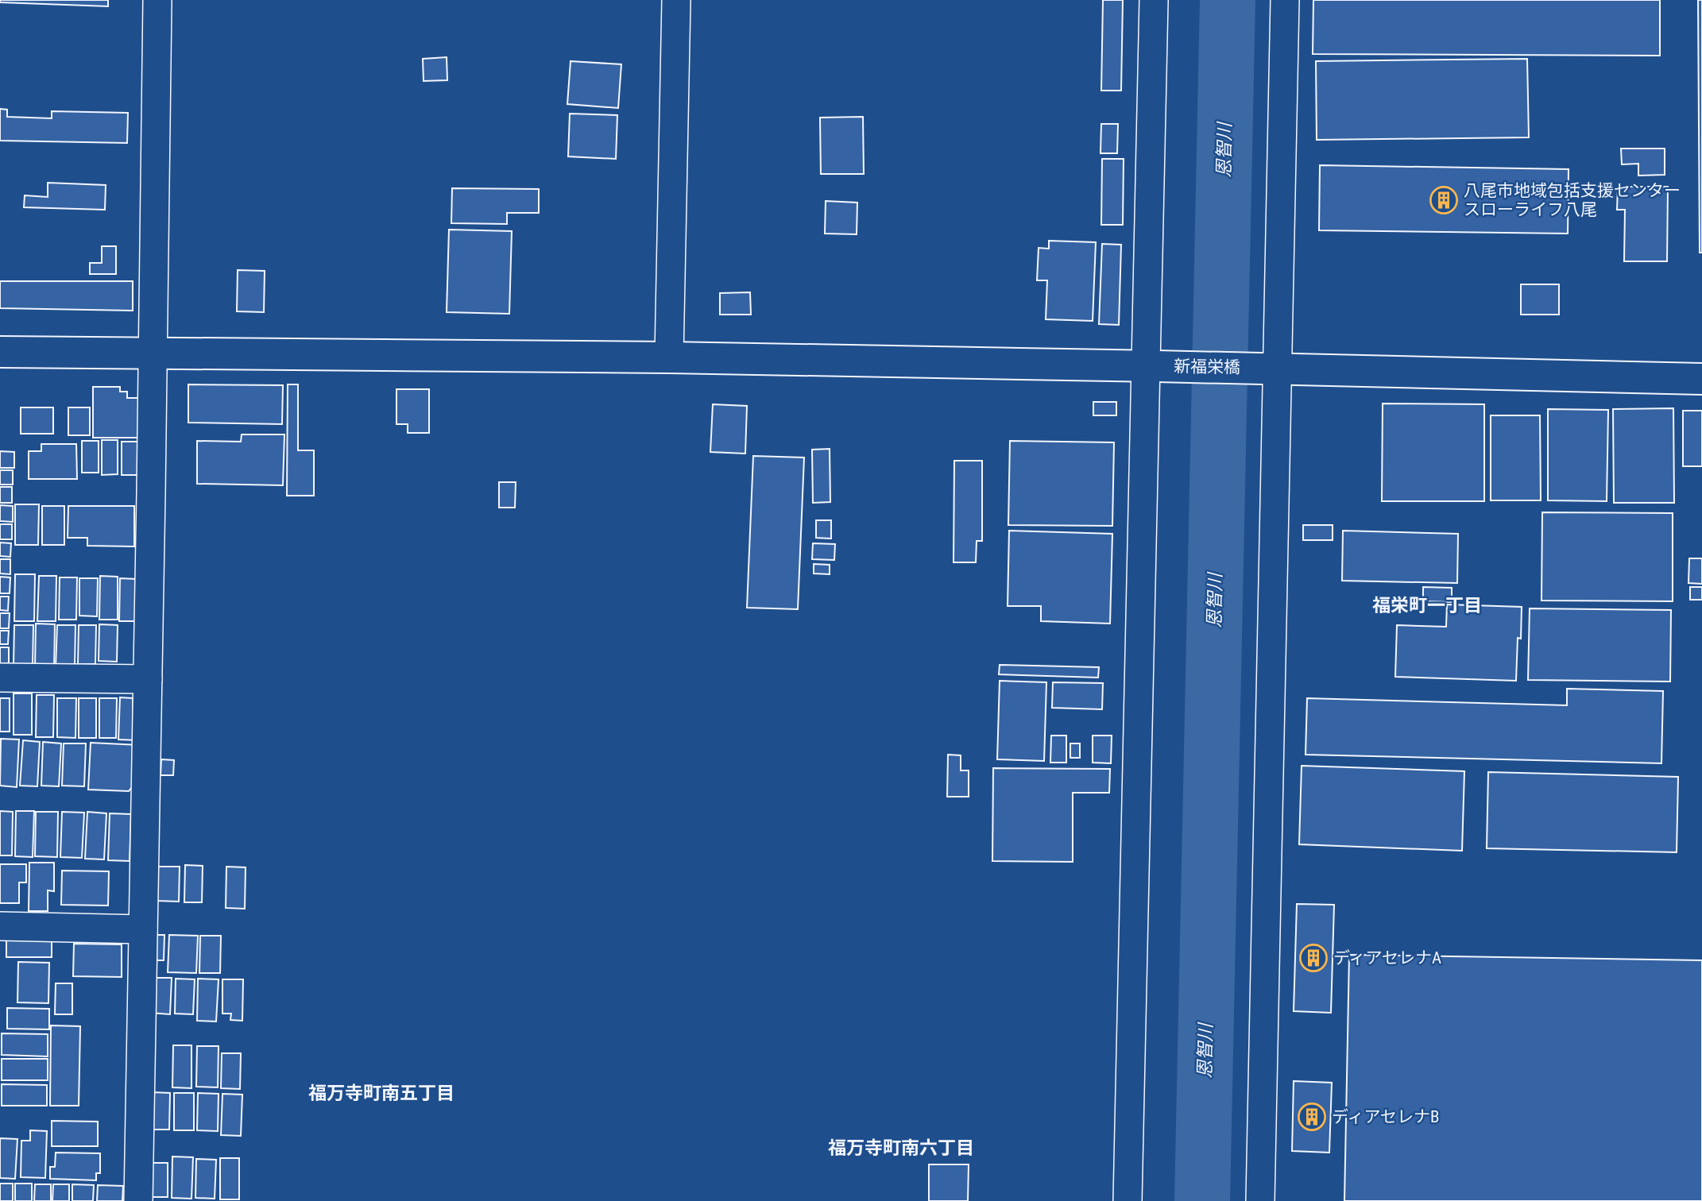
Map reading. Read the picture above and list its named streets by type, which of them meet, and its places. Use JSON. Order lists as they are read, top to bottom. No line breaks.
{"streets":{"street":["新福栄橋"]},"districts":["福栄町一丁目","福万寺町南五丁目","福万寺町南六丁目"],"water":["恩智川"],"places":{"building":["八尾市地域包括支援センター スローライフ八尾","ディアセレナA","ディアセレナB"]}}
